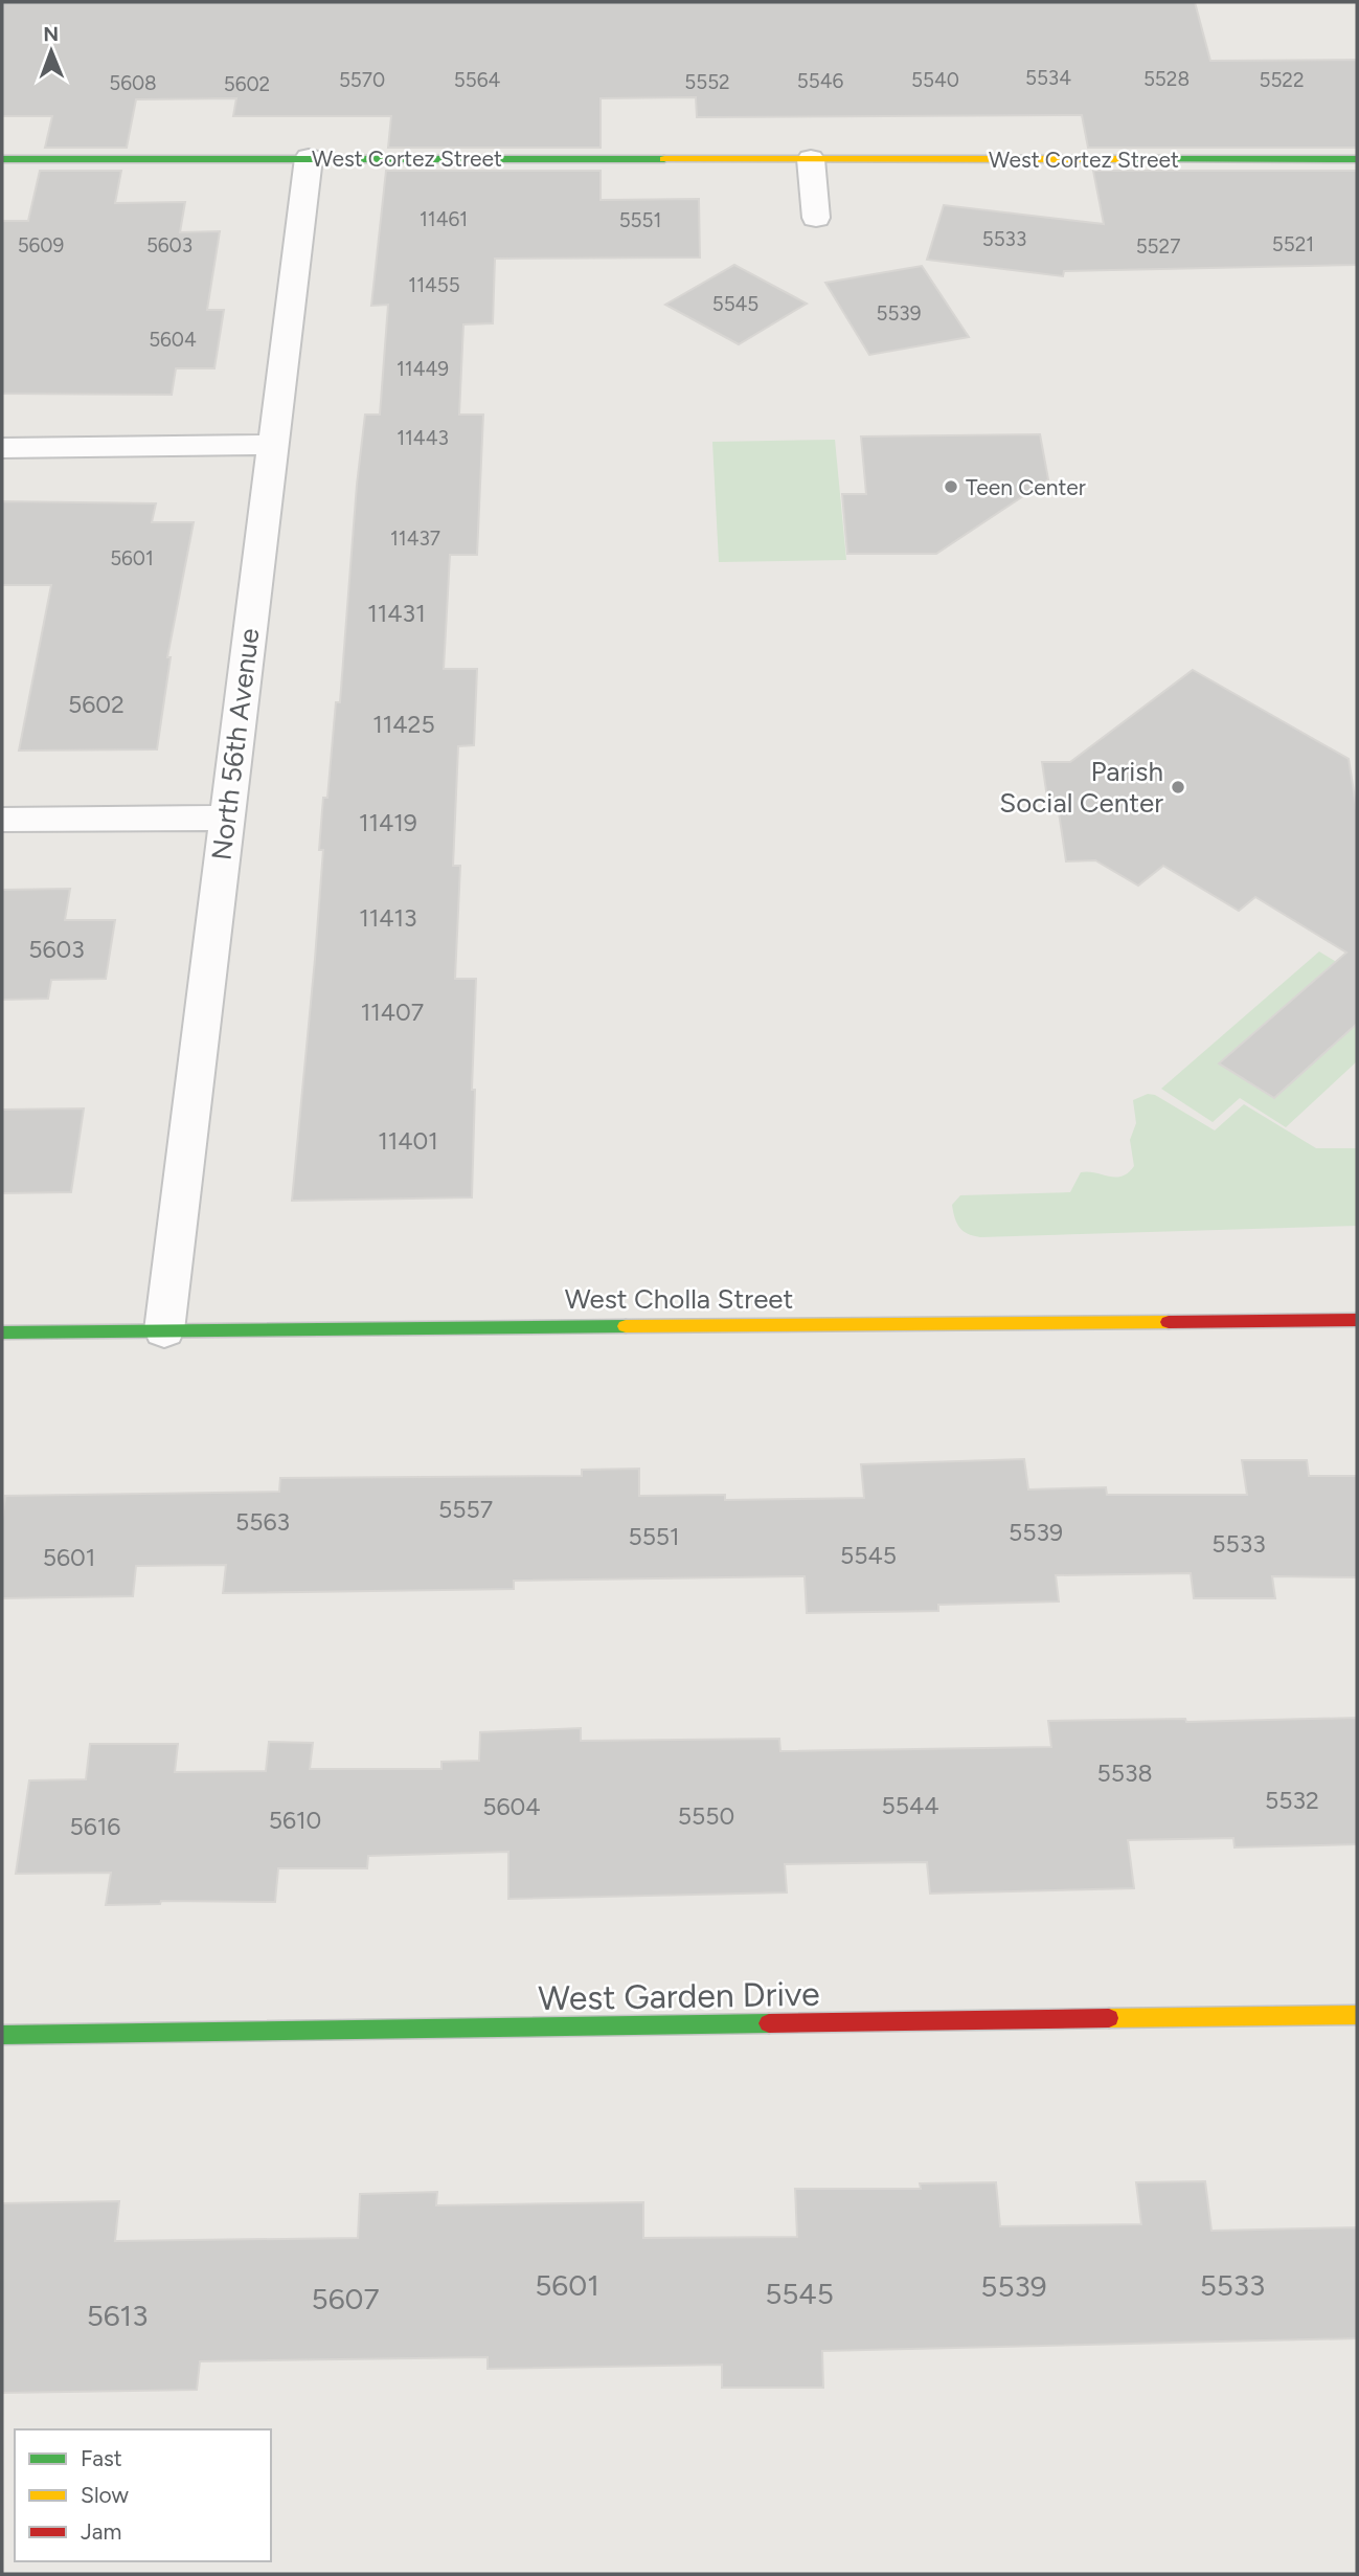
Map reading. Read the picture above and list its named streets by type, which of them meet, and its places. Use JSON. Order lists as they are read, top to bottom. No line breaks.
{"streets":{"street":["West Cortez Street","North 56th Avenue","West Cholla Street","West Garden Drive"]},"crossings":[["West Cortez Street","North 56th Avenue"],["North 56th Avenue","West Cholla Street"]],"places":["Teen Center","Parish Social Center"],"house_numbers":["5534","5528","5570","5564","5540","5522","5546","5552","5608","5602","11461","5551","5533","5521","5609","5603","5527","11455","5545","5539","5604","11449","11443","11437","5601","11431","5602","11425","11419","11413","5603","11407","11401","5557","5563","5539","5551","5533","5545","5601","5538","5532","5544","5604","5550","5610","5616","5601","5533","5539","5545","5607","5613"],"legend":["Fast","Slow","Jam"],"north":"top"}
